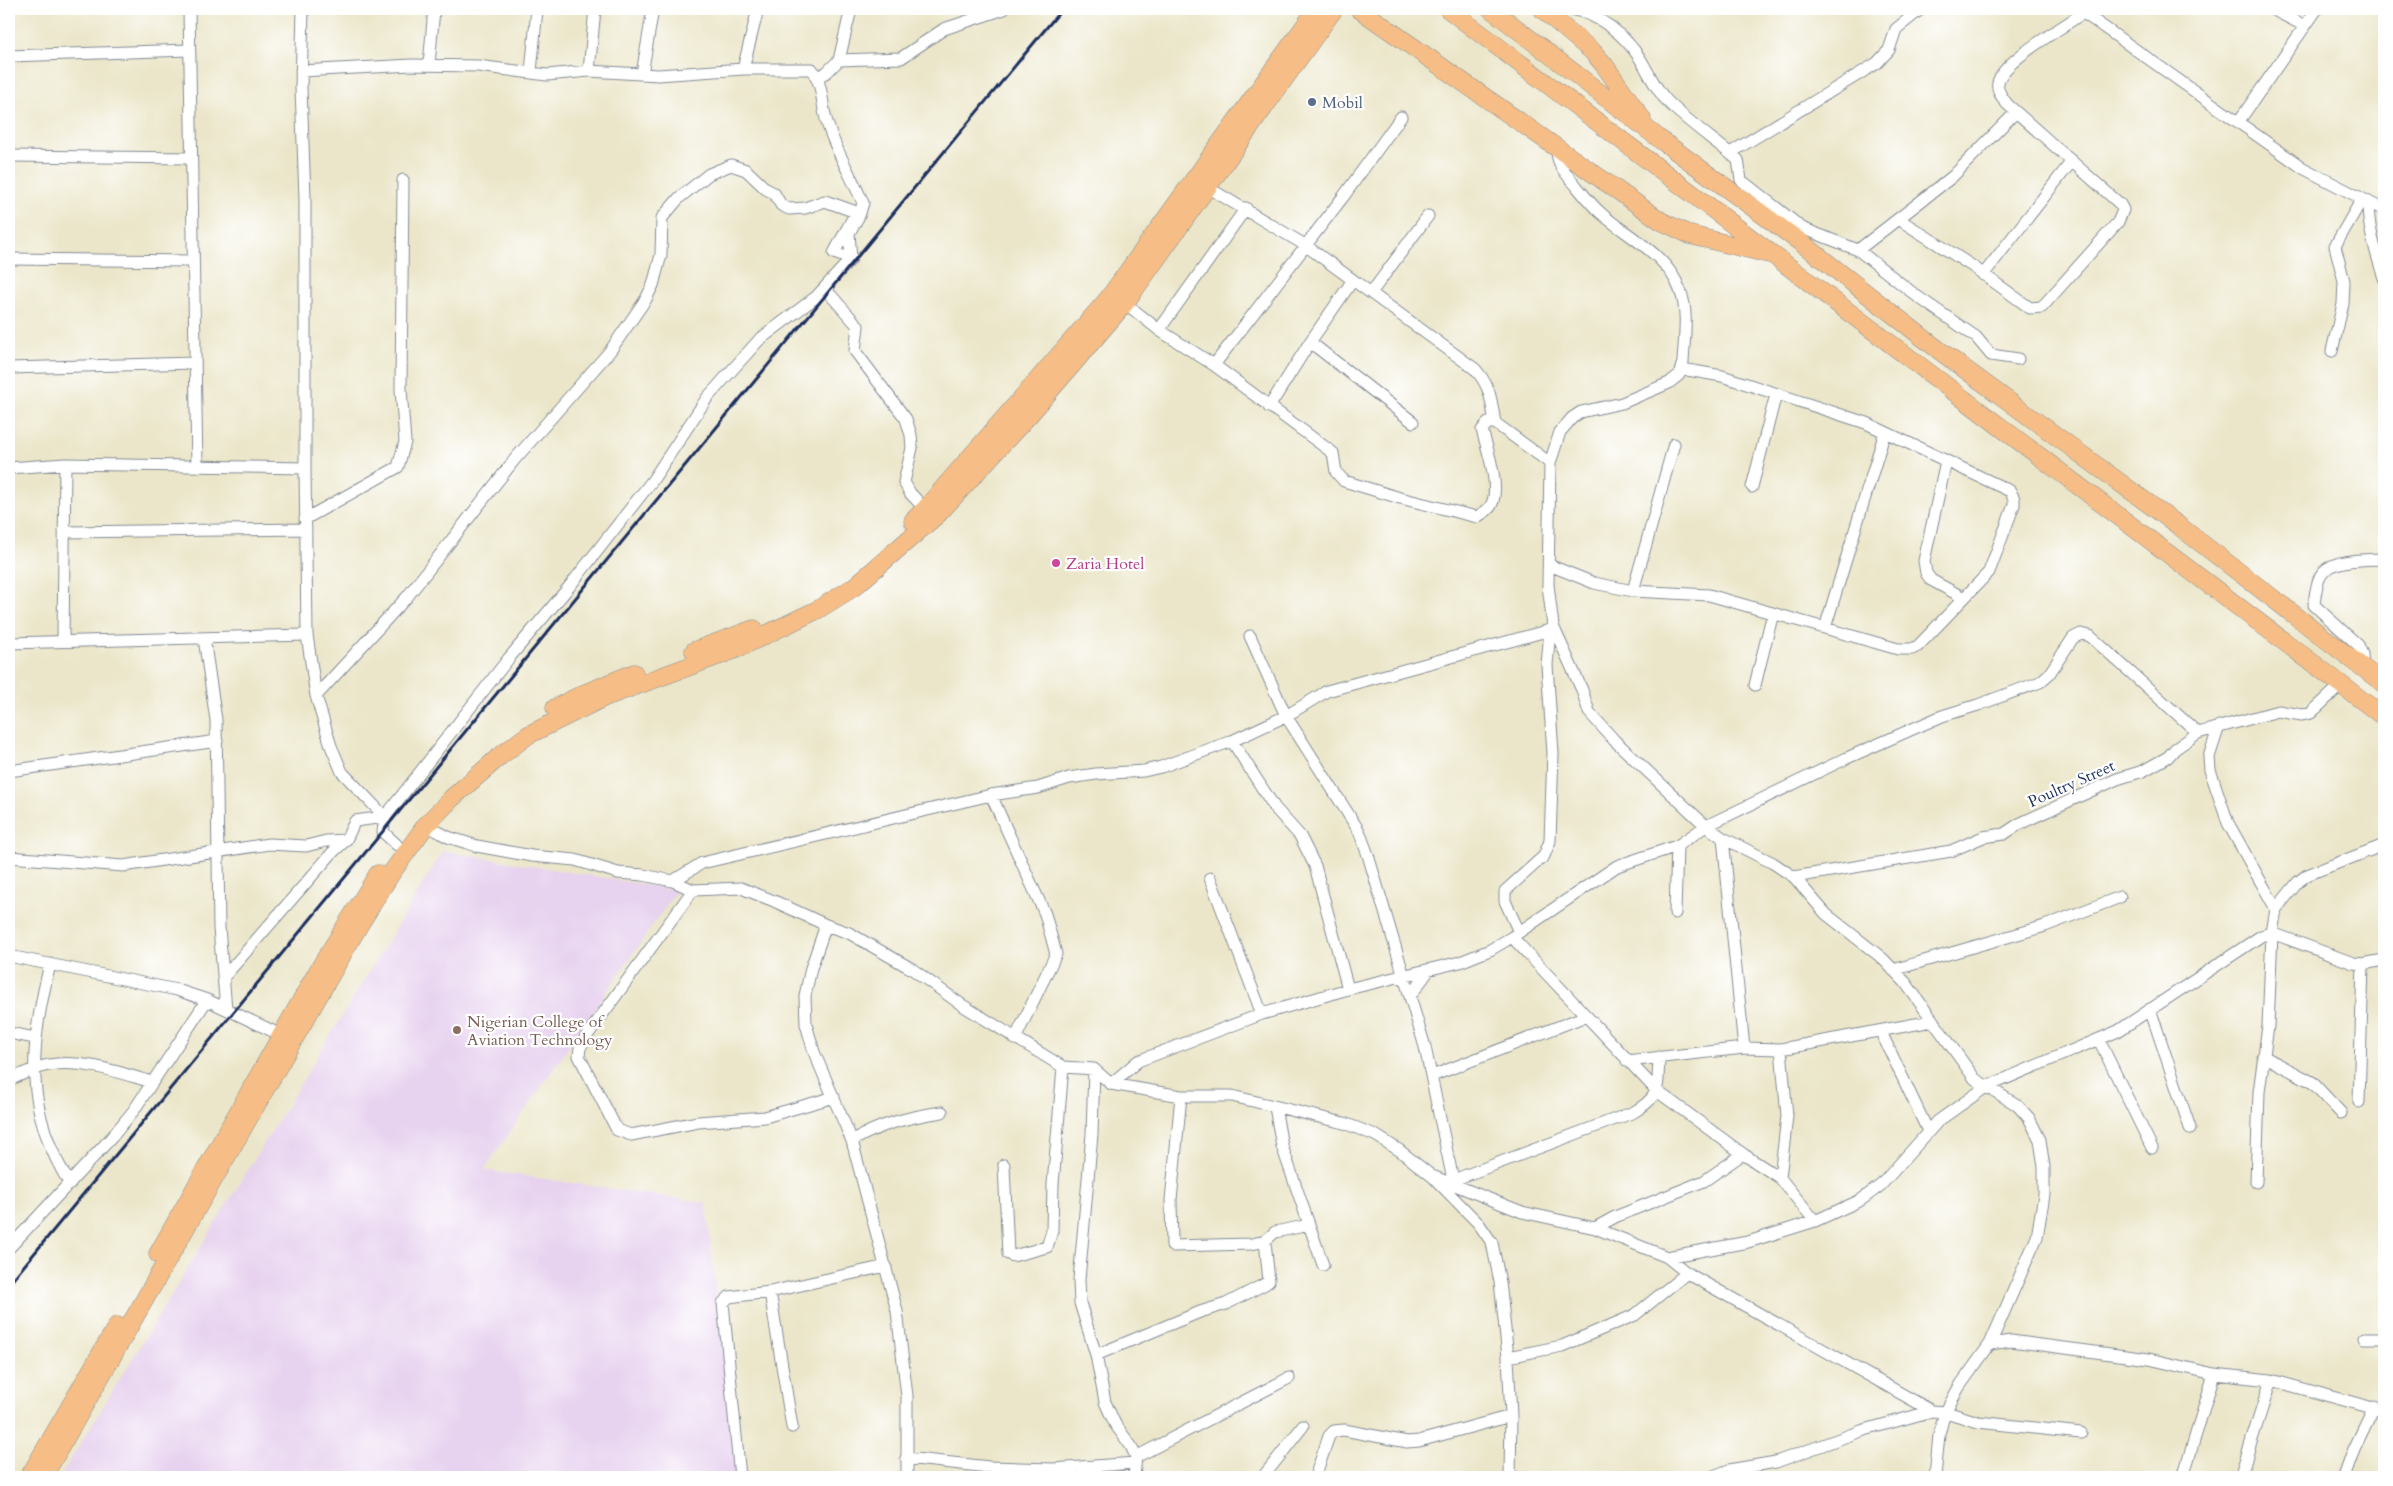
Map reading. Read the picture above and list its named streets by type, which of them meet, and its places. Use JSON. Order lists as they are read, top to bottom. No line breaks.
{"streets":{"street":["Poultry Street"]},"places":["Mobil","Zaria Hotel","Nigerian College of Aviation Technology"]}
